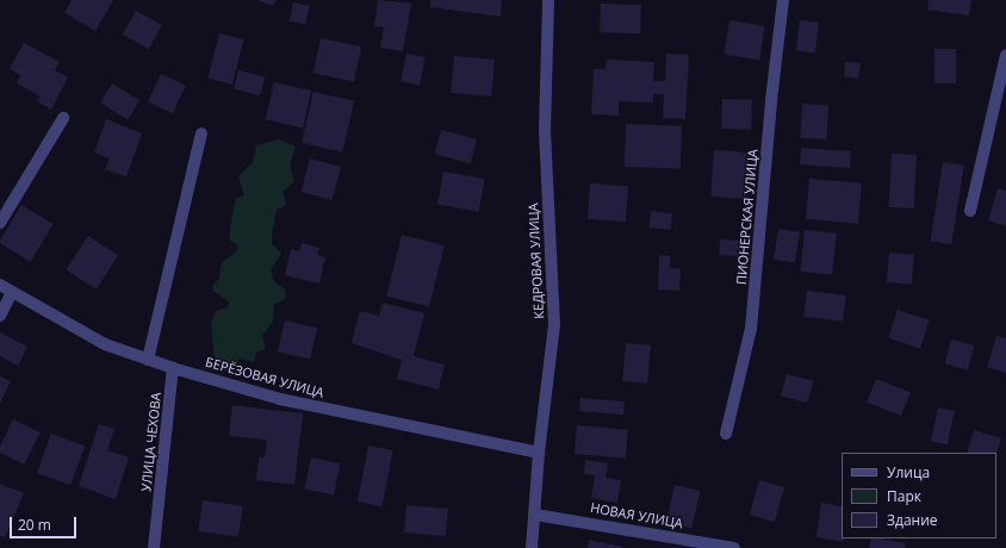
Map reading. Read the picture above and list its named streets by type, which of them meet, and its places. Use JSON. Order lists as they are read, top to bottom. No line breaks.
{"streets":{"street":["ПИОНЕРСКАЯ УЛИЦА","КЕДРОВАЯ УЛИЦА","БЕРЁЗОВАЯ УЛИЦА","УЛИЦА ЧЕХОВА","НОВАЯ УЛИЦА"]},"crossings":[["КЕДРОВАЯ УЛИЦА","БЕРЁЗОВАЯ УЛИЦА"],["КЕДРОВАЯ УЛИЦА","НОВАЯ УЛИЦА"],["БЕРЁЗОВАЯ УЛИЦА","УЛИЦА ЧЕХОВА"]],"legend":["Улица","Парк","Здание"],"scale_bar":"20 m"}
